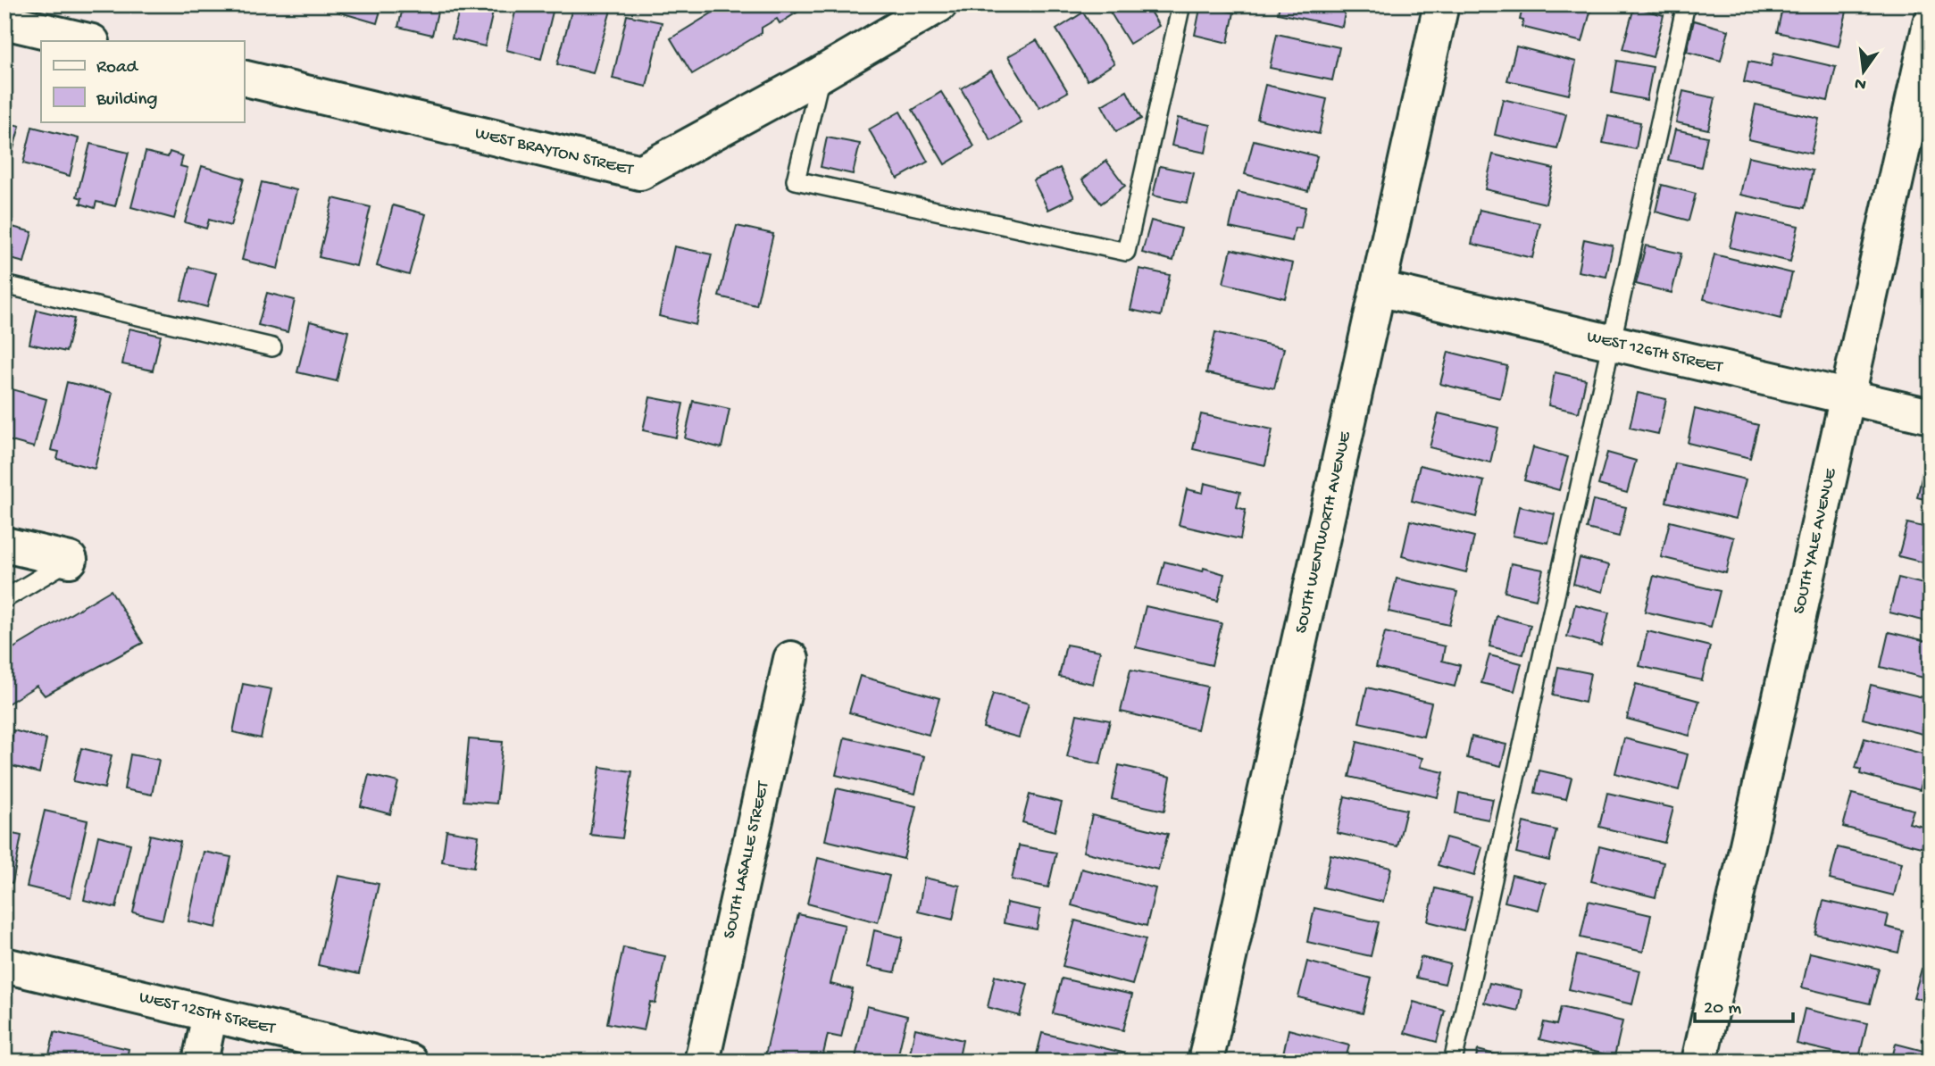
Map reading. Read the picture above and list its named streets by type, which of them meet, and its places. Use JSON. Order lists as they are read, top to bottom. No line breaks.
{"streets":{"street":["WEST BRAYTON STREET","WEST 126TH STREET","SOUTH WENTWORTH AVENUE","SOUTH YALE AVENUE","SOUTH LASALLE STREET","WEST 125TH STREET"]},"crossings":[["WEST 126TH STREET","SOUTH WENTWORTH AVENUE"],["WEST 126TH STREET","SOUTH YALE AVENUE"]],"legend":["Road","Building"],"scale_bar":"20 m","north":"bottom"}
